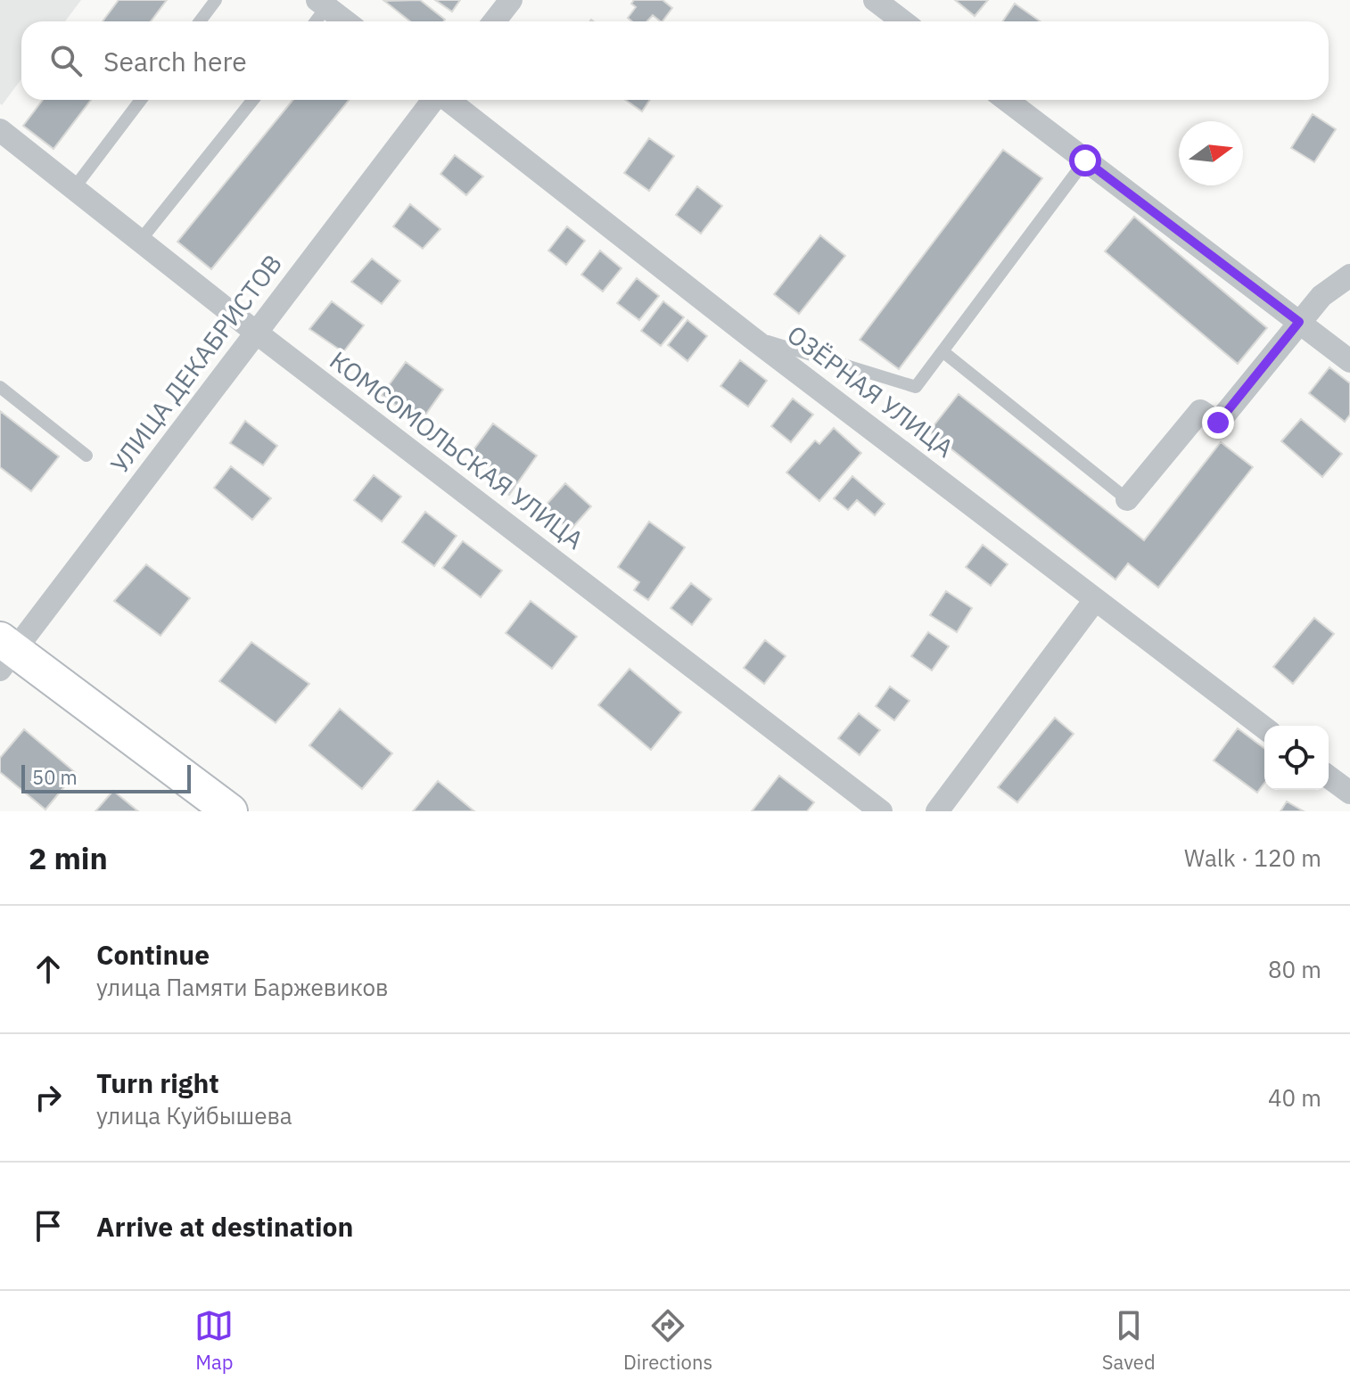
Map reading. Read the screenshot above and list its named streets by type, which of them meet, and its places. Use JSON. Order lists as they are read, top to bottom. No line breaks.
{"streets":{"street":["УЛИЦА ДЕКАБРИСТОВ","ОЗЁРНАЯ УЛИЦА","КОМСОМОЛЬСКАЯ УЛИЦА"]},"crossings":[["УЛИЦА ДЕКАБРИСТОВ","КОМСОМОЛЬСКАЯ УЛИЦА"]],"scale_bar":"50 m","north":"right","page":{"search":"Search here","scale":"50 m","heading":["2 min","Walk · 120 m"],"list":[["Continue","улица Памяти Баржевиков","80 m"],["Turn right","улица Куйбышева","40 m"],"Arrive at destination"],"nav":["Map","Directions","Saved"]}}
